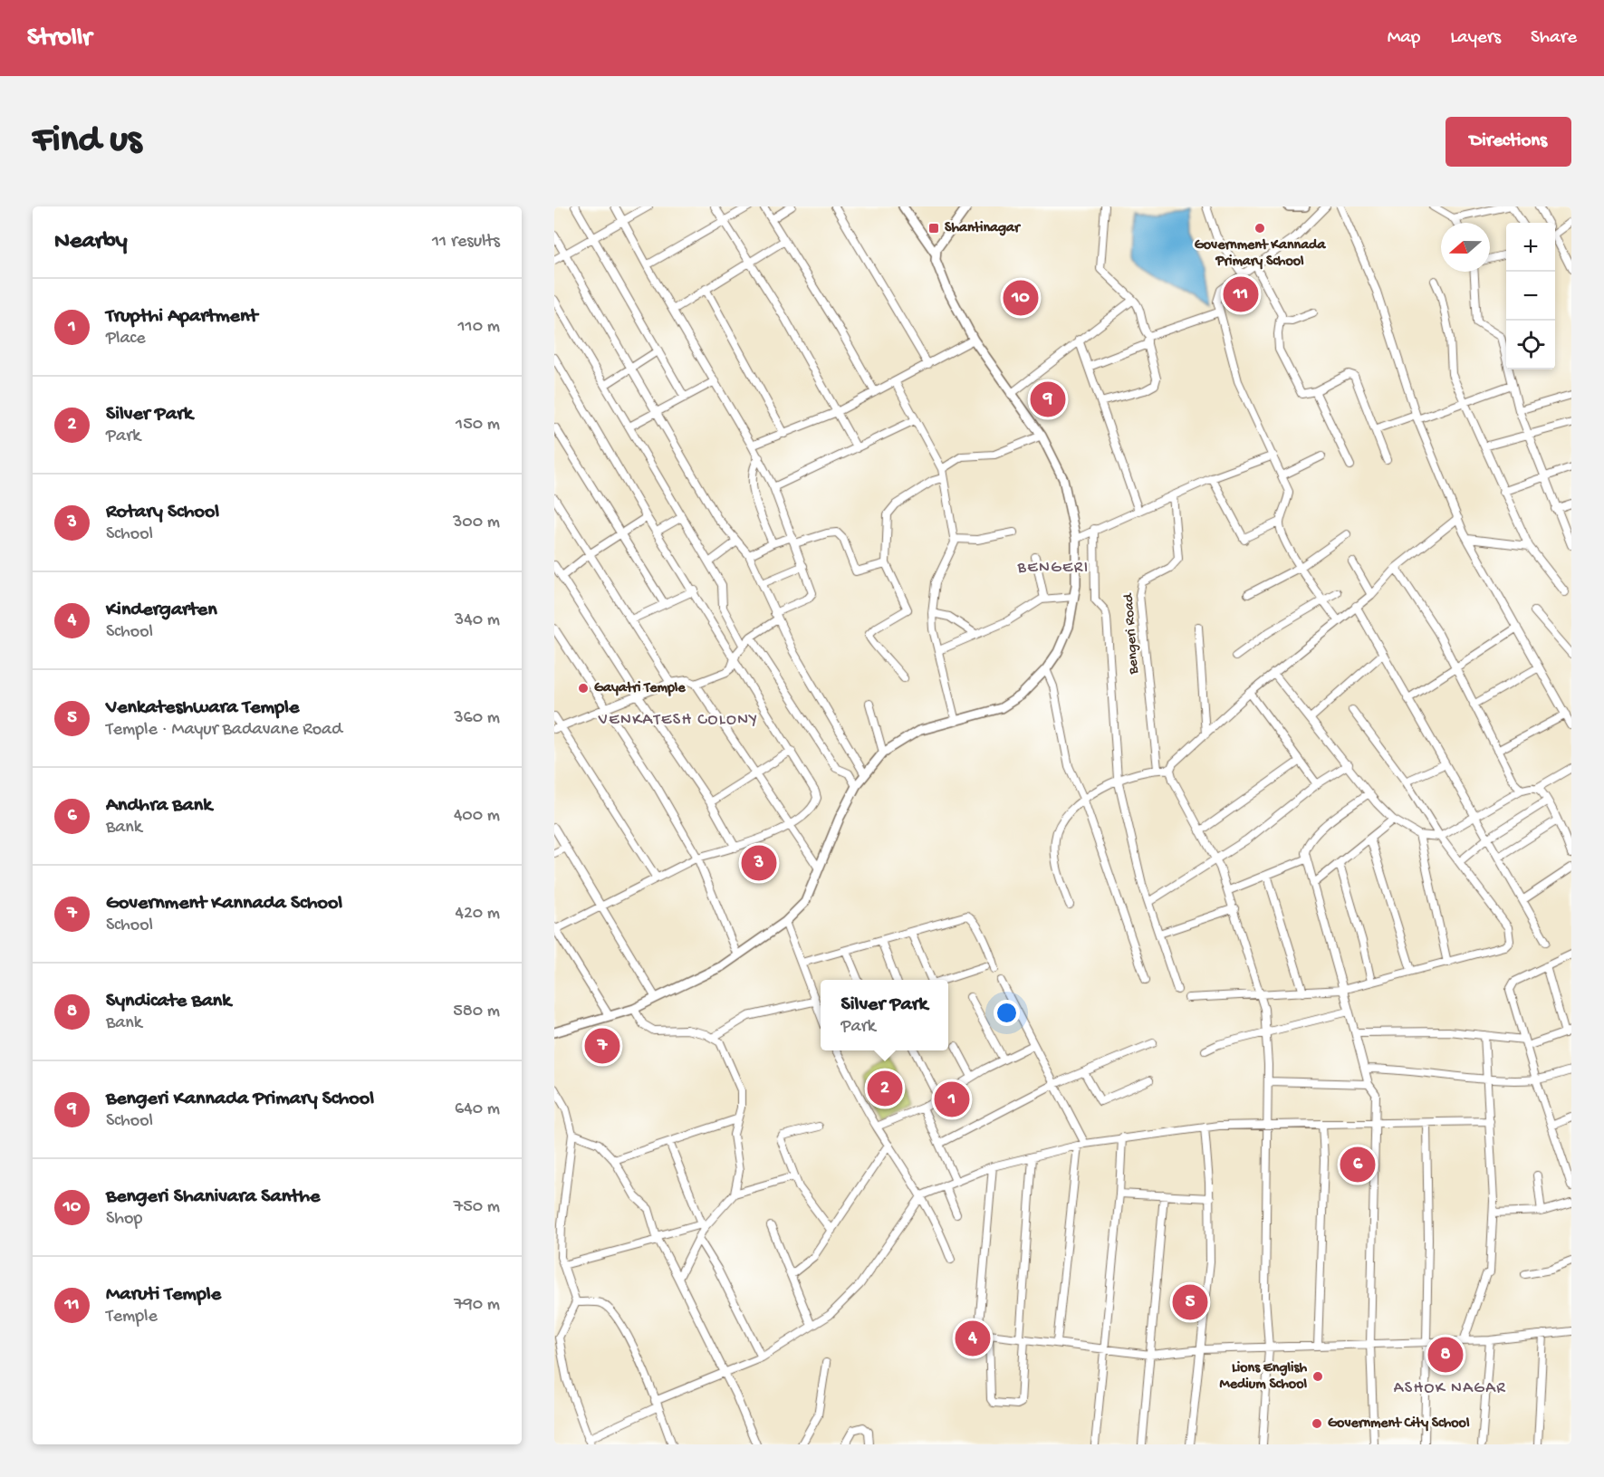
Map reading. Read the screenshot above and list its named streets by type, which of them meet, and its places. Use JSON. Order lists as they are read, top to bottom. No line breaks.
{"streets":{"street":["Bengeri Road"]},"districts":["BENGERI","VENKATESH COLONY","ASHOK NAGAR"],"places":{"transit":["Shantinagar"],"other":["Government Kannada Primary School","Gayatri Temple","Lions English Medium School","Government City School"]},"north":"left","page":{"header":"Strollr","nav":["Map","Layers","Share"],"buttons":"Directions","title":"Find us","heading":["Nearby","11 results"],"map_buttons":["+","−"],"pins":["11","10","9","3","7","2","1","6","5","4","8"],"list":[{"mark":"1","name":"Trupthi Apartment","note":"Place","value":"110 m"},{"mark":"2","name":"Silver Park","note":"Park","value":"150 m"},{"mark":"3","name":"Rotary School","note":"School","value":"300 m"},{"mark":"4","name":"Kindergarten","note":"School","value":"340 m"},{"mark":"5","name":"Venkateshwara Temple","note":"Temple · Mayur Badavane Road","value":"360 m"},{"mark":"6","name":"Andhra Bank","note":"Bank","value":"400 m"},{"mark":"7","name":"Government Kannada School","note":"School","value":"420 m"},{"mark":"8","name":"Syndicate Bank","note":"Bank","value":"580 m"},{"mark":"9","name":"Bengeri Kannada Primary School","note":"School","value":"640 m"},{"mark":"10","name":"Bengeri Shanivara Santhe","note":"Shop","value":"750 m"},{"mark":"11","name":"Maruti Temple","note":"Temple","value":"790 m"}],"popup":["Silver Park","Park"]}}
